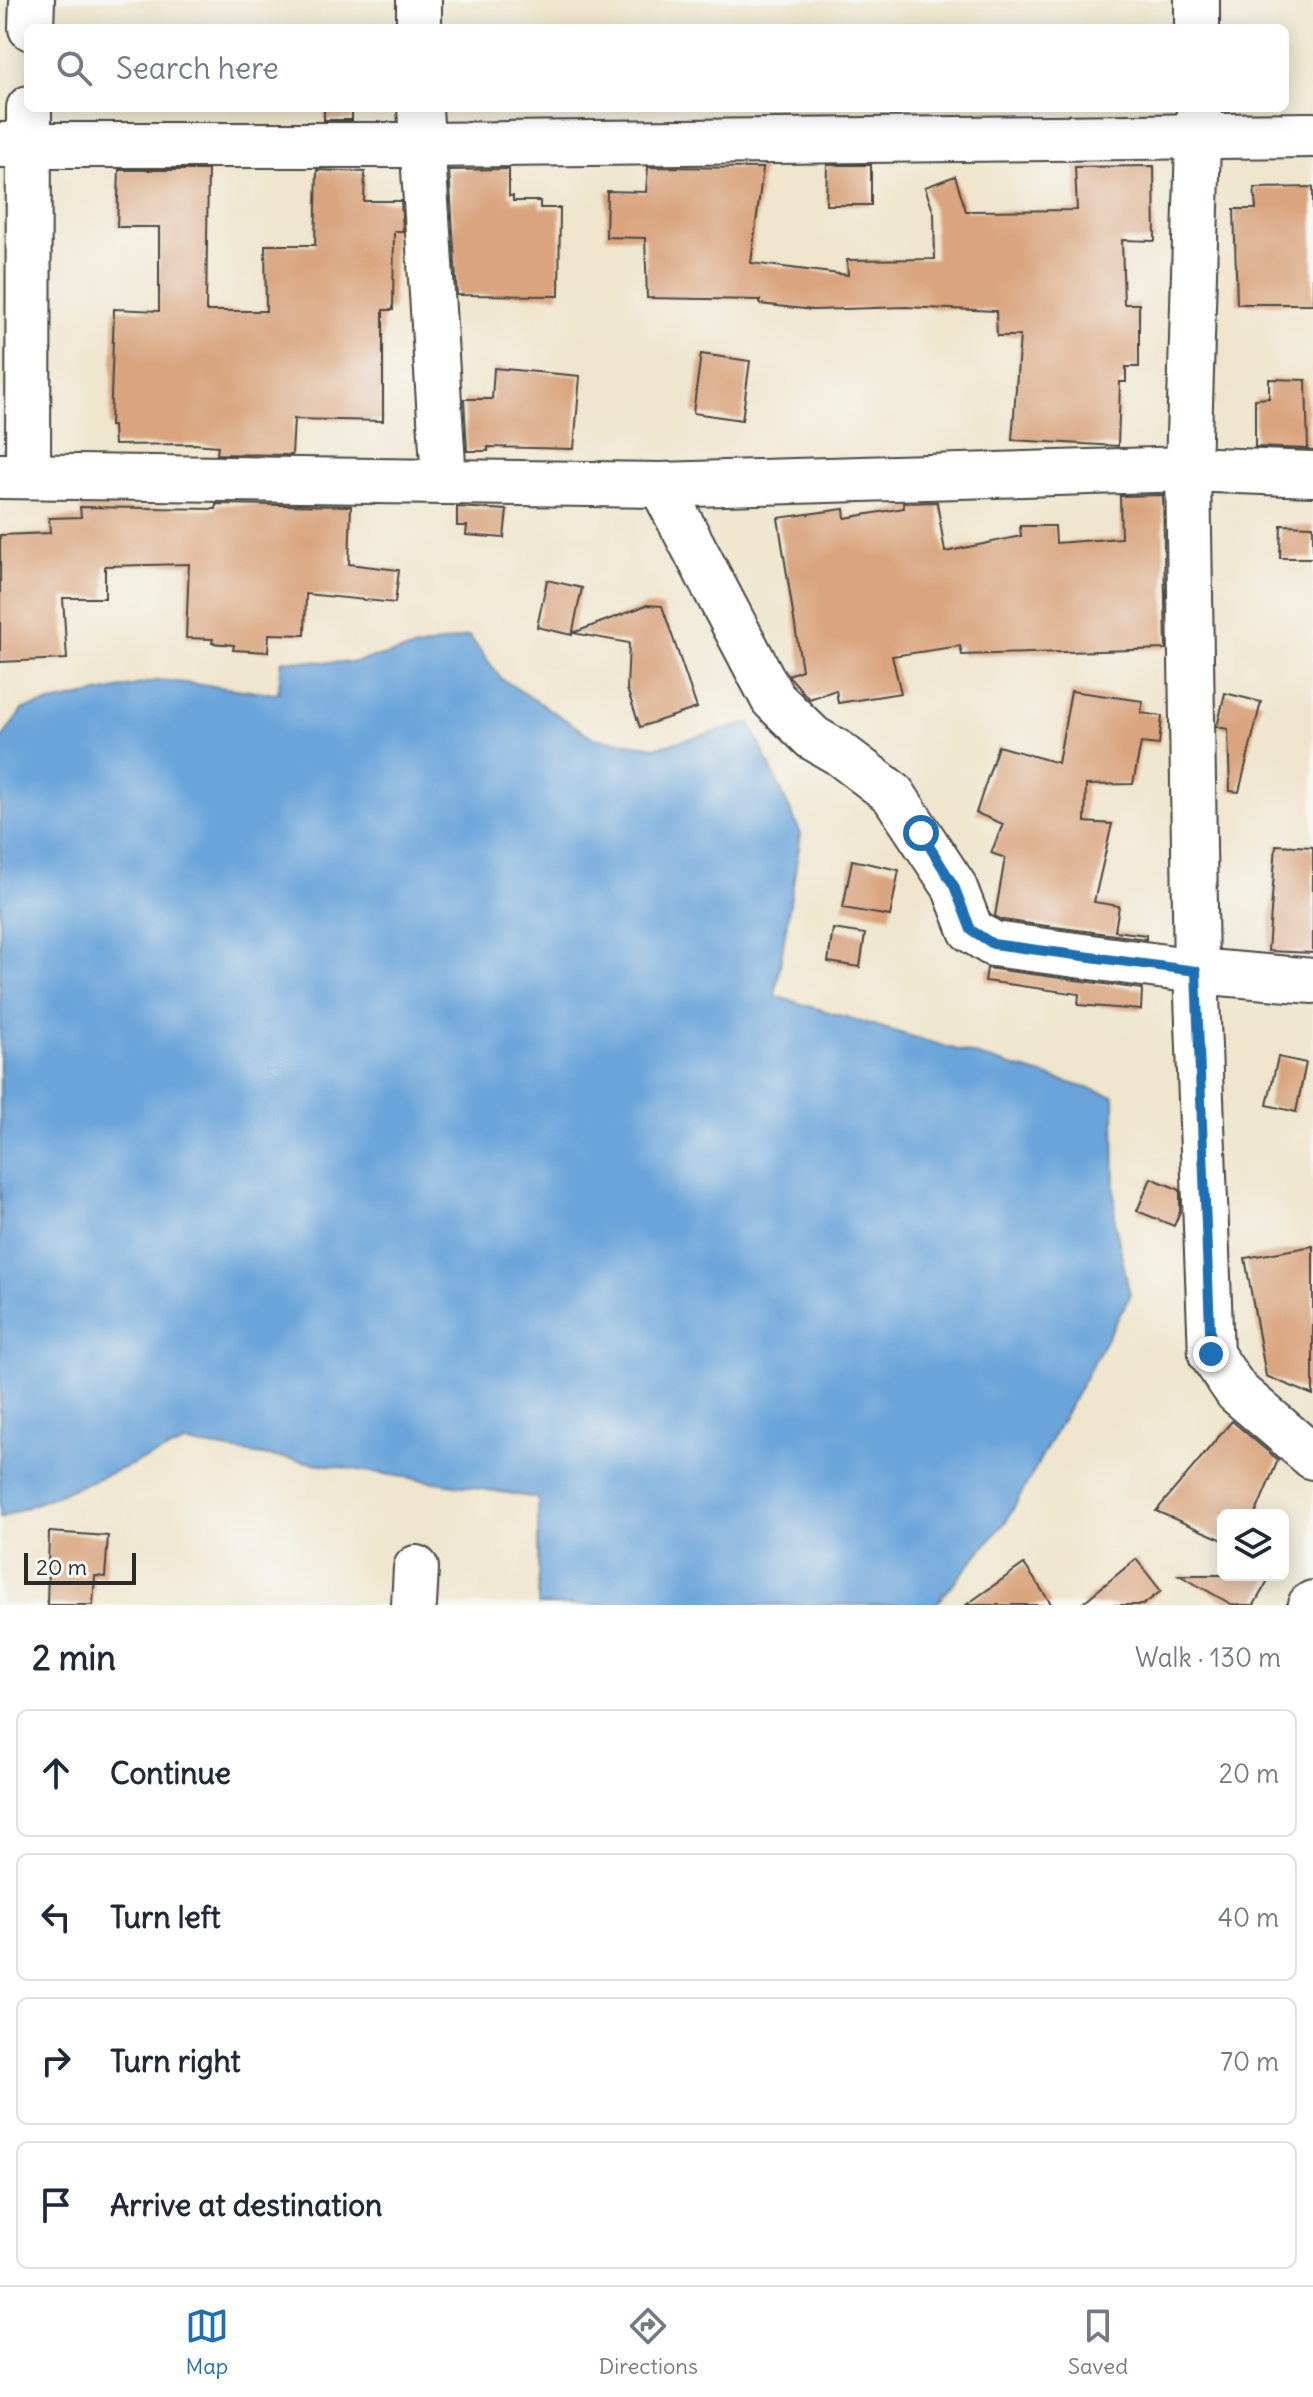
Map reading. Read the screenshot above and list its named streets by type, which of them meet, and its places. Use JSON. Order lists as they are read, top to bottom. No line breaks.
{"scale_bar":"20 m","page":{"search":"Search here","scale":"20 m","heading":["2 min","Walk · 130 m"],"list":[["Continue","20 m"],["Turn left","40 m"],["Turn right","70 m"],"Arrive at destination"],"nav":["Map","Directions","Saved"]}}
